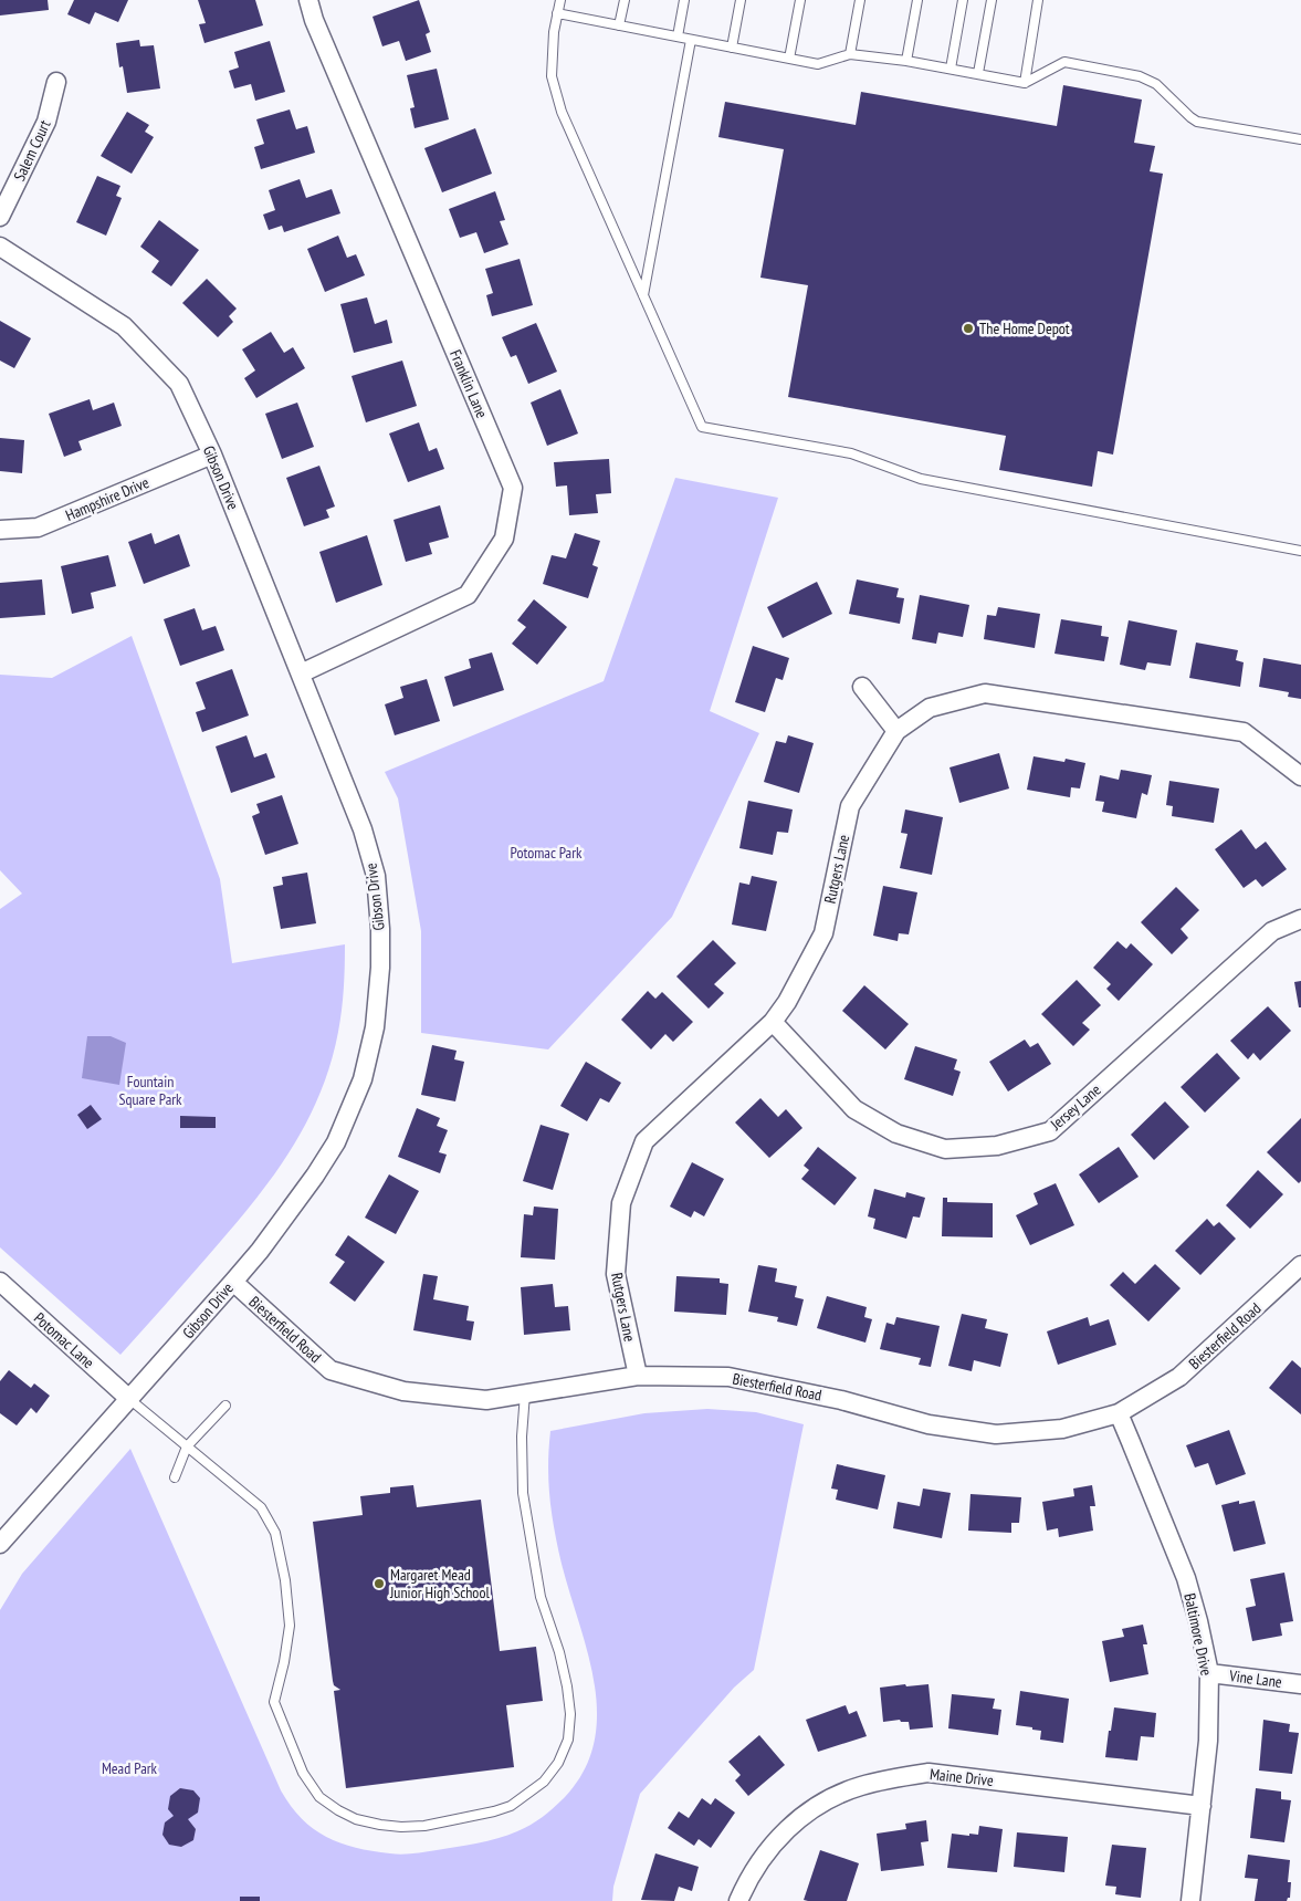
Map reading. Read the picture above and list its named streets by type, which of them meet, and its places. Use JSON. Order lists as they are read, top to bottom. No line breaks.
{"streets":{"street":["Salem Court","Franklin Lane","Gibson Drive","Hampshire Drive","Rutgers Lane","Jersey Lane","Biesterfield Road","Potomac Lane","Baltimore Drive","Vine Lane","Maine Drive"]},"crossings":[["Franklin Lane","Gibson Drive"],["Gibson Drive","Hampshire Drive"],["Gibson Drive","Biesterfield Road"],["Gibson Drive","Potomac Lane"],["Rutgers Lane","Jersey Lane"],["Rutgers Lane","Biesterfield Road"],["Biesterfield Road","Baltimore Drive"],["Baltimore Drive","Vine Lane"],["Baltimore Drive","Maine Drive"]],"parks":["Potomac Park","Fountain Square Park","Mead Park"],"places":["The Home Depot","Margaret Mead Junior High School"]}
